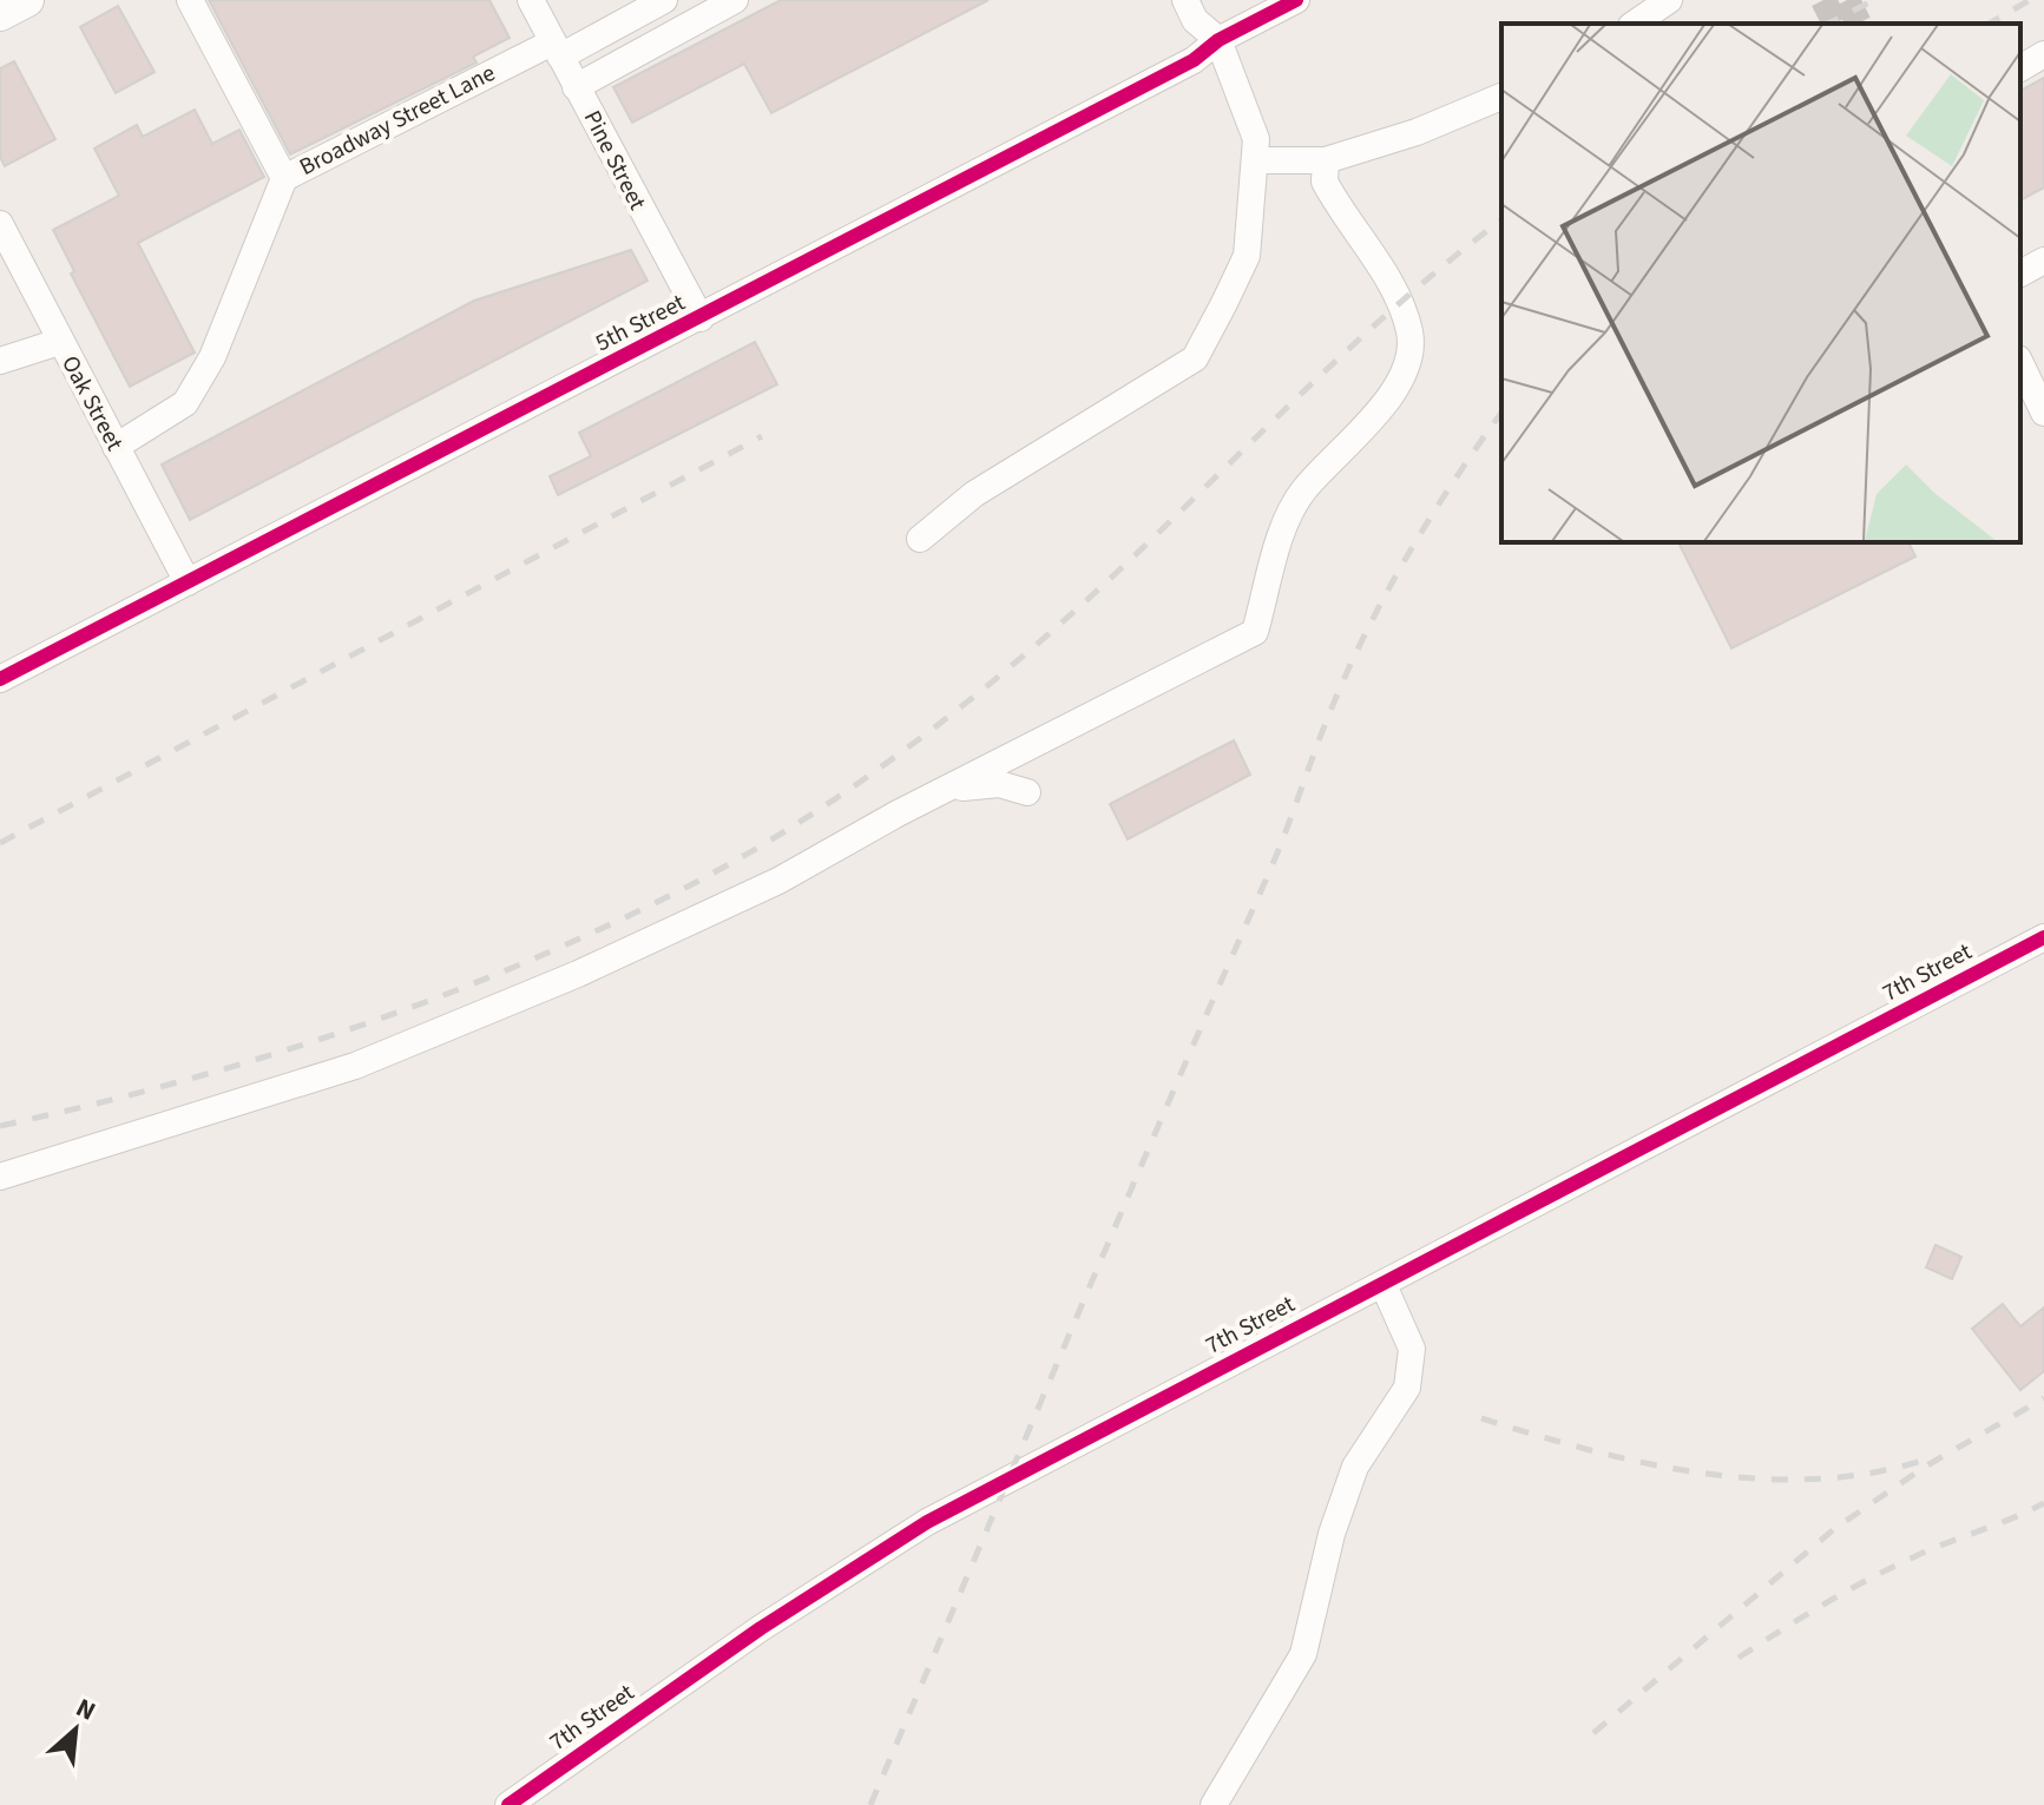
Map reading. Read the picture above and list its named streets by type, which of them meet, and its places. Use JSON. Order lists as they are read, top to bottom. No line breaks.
{"streets":{"street":["Broadway Street Lane","Pine Street","5th Street","Oak Street","7th Street"]},"crossings":[["Broadway Street Lane","Pine Street"],["Broadway Street Lane","Oak Street"],["Pine Street","5th Street"],["5th Street","Oak Street"]],"north":"top right"}
